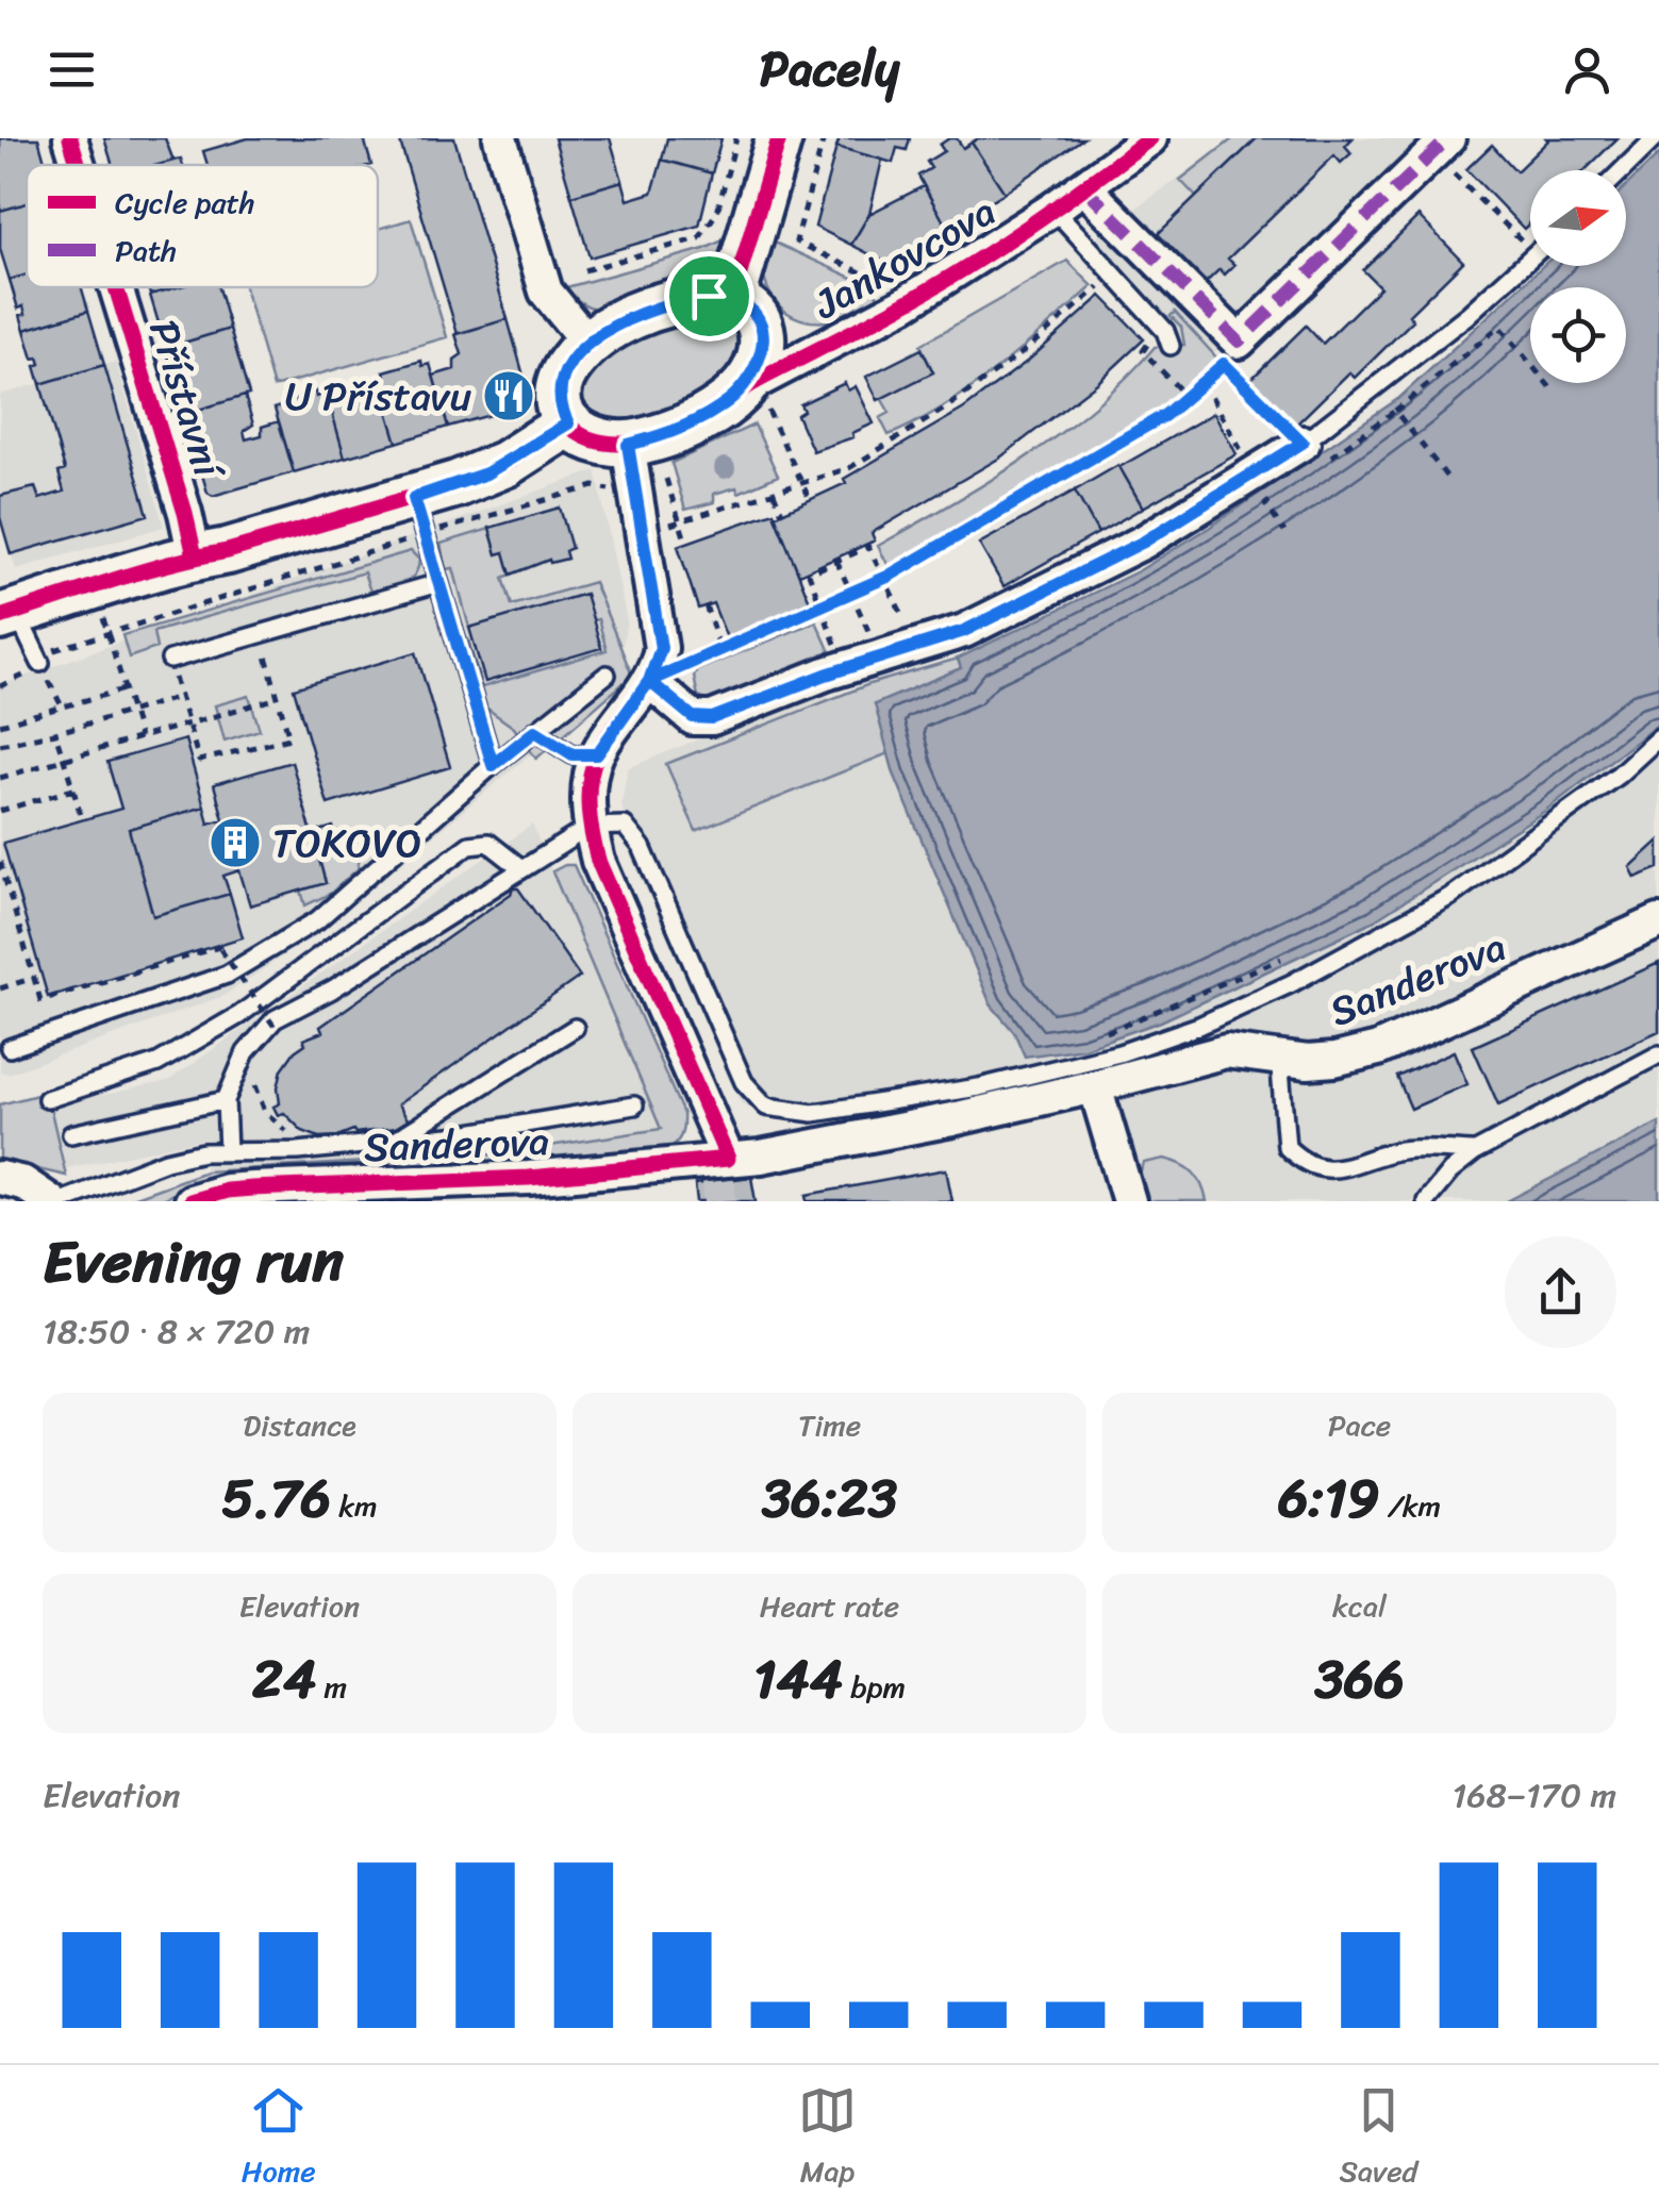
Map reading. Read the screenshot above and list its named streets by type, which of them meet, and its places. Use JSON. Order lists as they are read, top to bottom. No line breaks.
{"streets":{"main road":["Jankovcova"],"street":["Přístavní","Sanderova"]},"places":{"restaurant":["U Přístavu"],"building":["TOKOVO"]},"legend":["Cycle path","Path"],"north":"right","page":{"header":"Pacely","heading":["Evening run","18:50 · 8 × 720 m"],"stats":[["Distance","5.76 km"],["Time","36:23"],["Pace","6:19 /km"],["Elevation","24 m"],["Heart rate","144 bpm"],["kcal","366"]],"chart":["Elevation","168–170 m"],"tabs":["Home","Map","Saved"]}}
